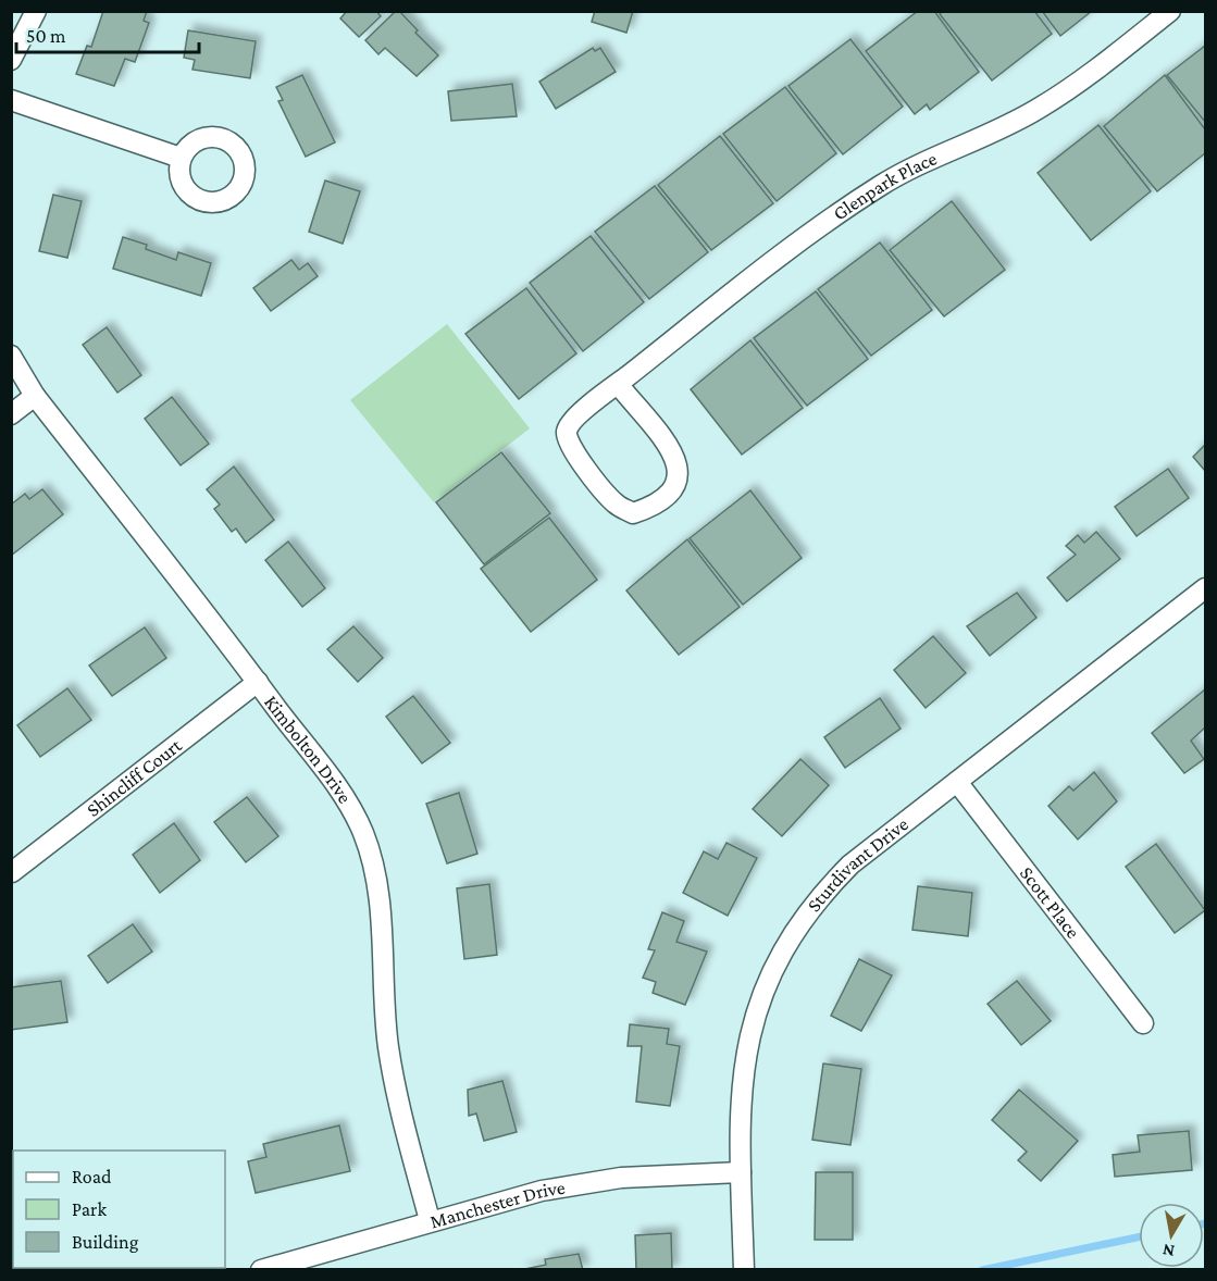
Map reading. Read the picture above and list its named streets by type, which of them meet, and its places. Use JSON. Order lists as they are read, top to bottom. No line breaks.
{"streets":{"street":["Glenpark Place","Kimbolton Drive","Shincliff Court","Sturdivant Drive","Scott Place","Manchester Drive"]},"crossings":[["Kimbolton Drive","Shincliff Court"],["Kimbolton Drive","Manchester Drive"],["Sturdivant Drive","Scott Place"],["Sturdivant Drive","Manchester Drive"]],"legend":["Road","Park","Building"],"scale_bar":"50 m","north":"bottom"}
